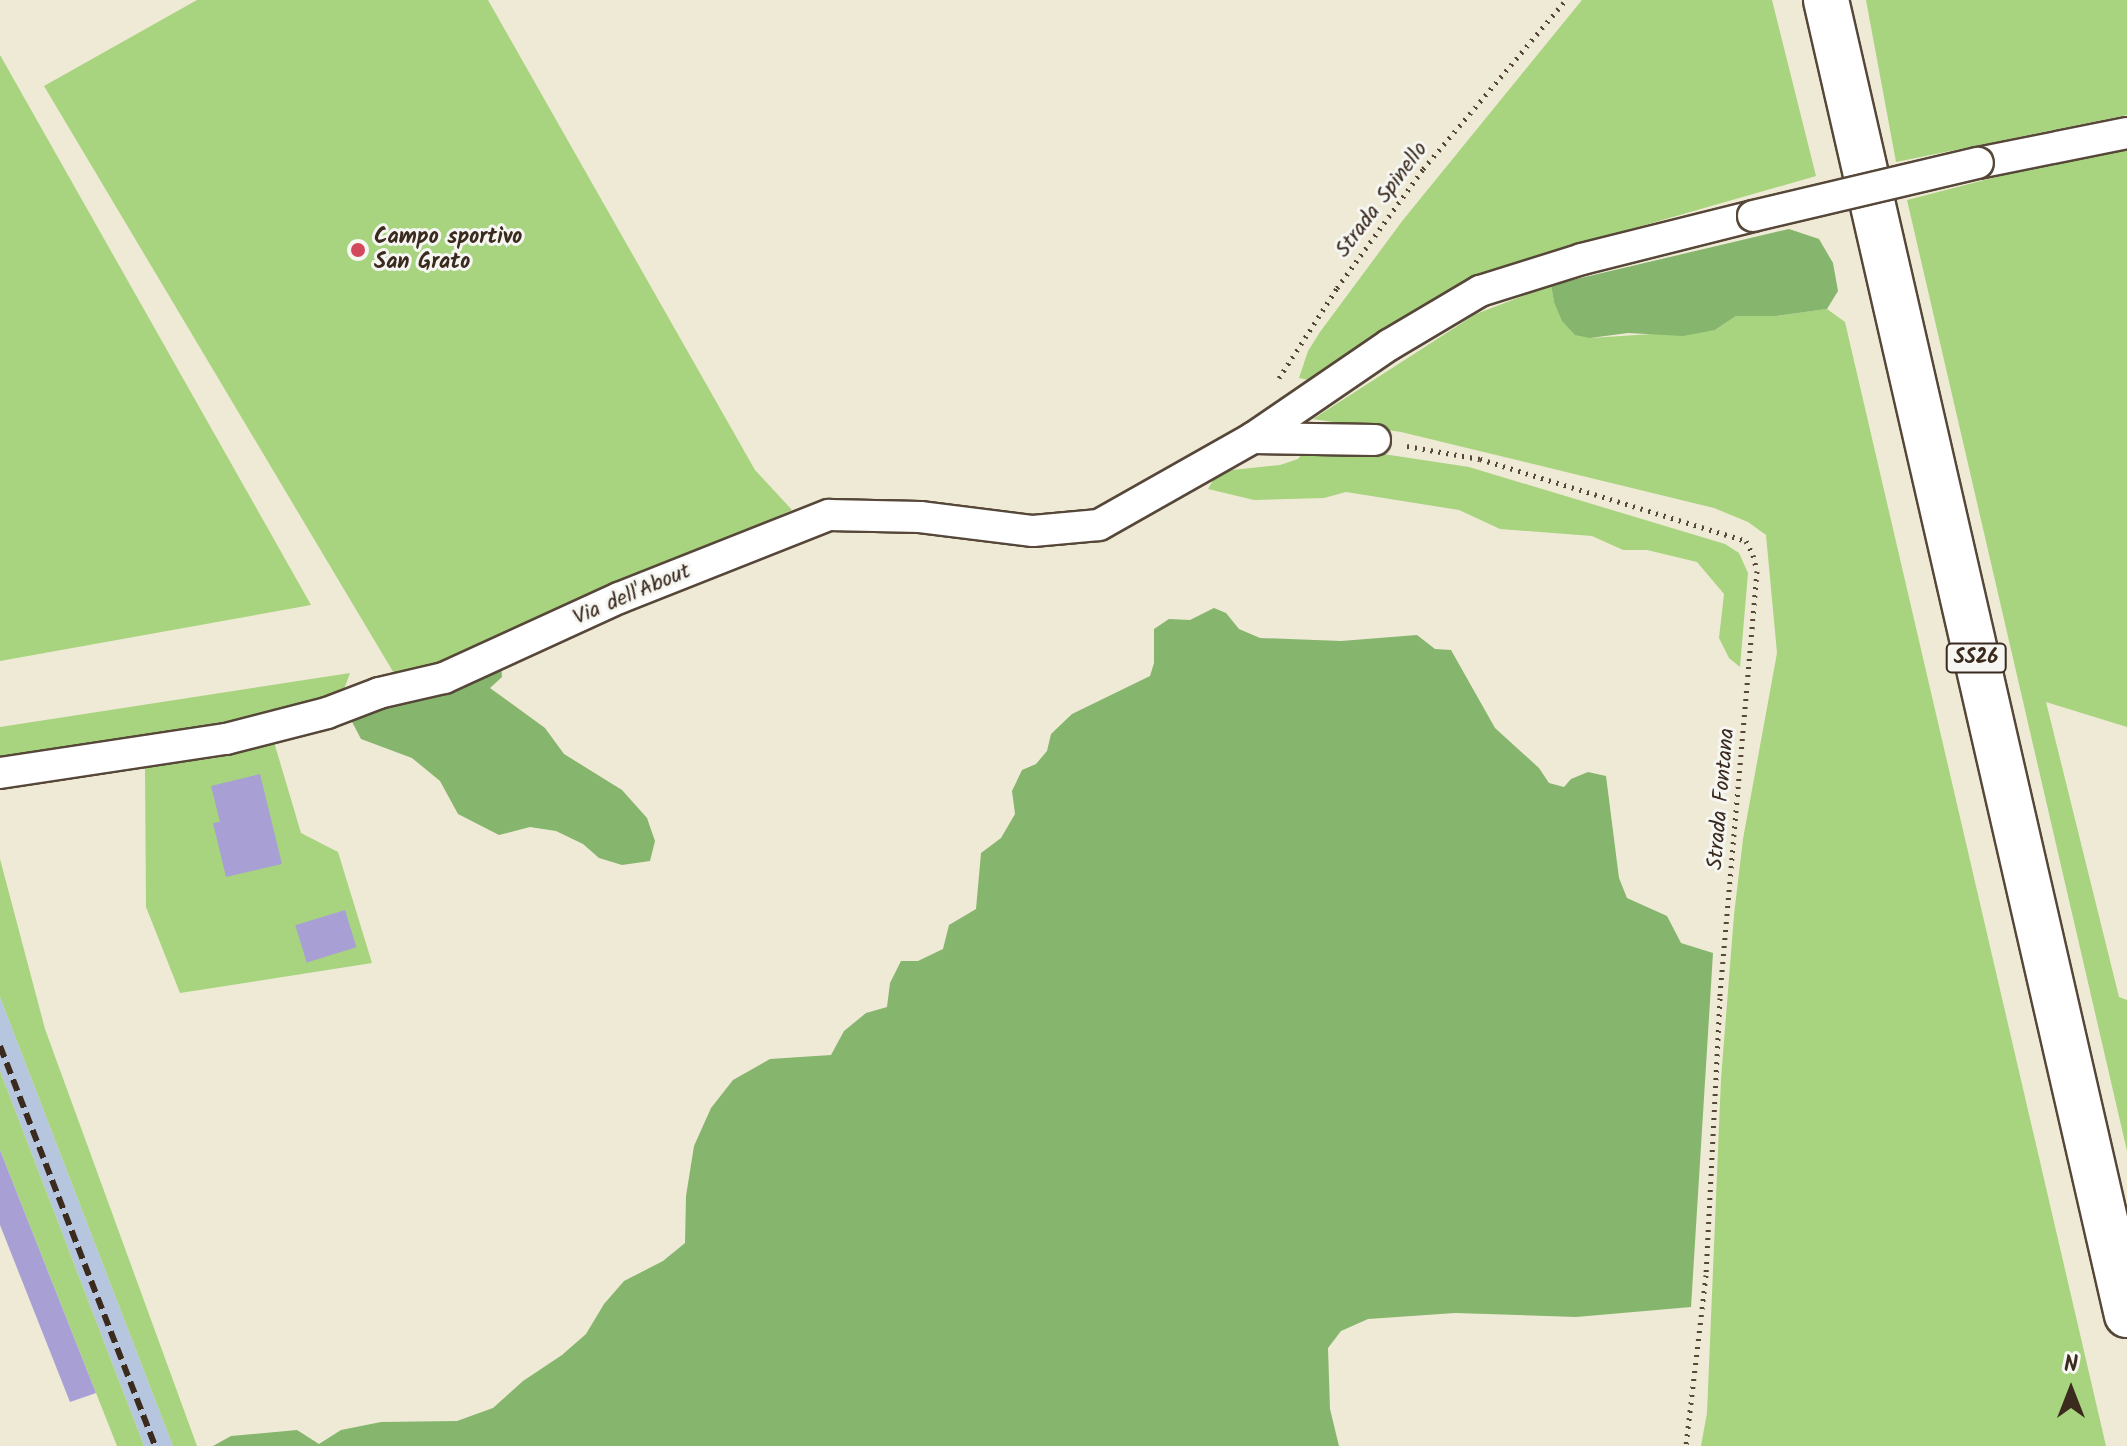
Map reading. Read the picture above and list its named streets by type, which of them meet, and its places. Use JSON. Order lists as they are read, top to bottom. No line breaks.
{"streets":{"main road":["SS26"],"street":["Via dell'About"],"path":["Strada Spinello","Strada Fontana"]},"places":["Campo sportivo San Grato"],"north":"top"}
